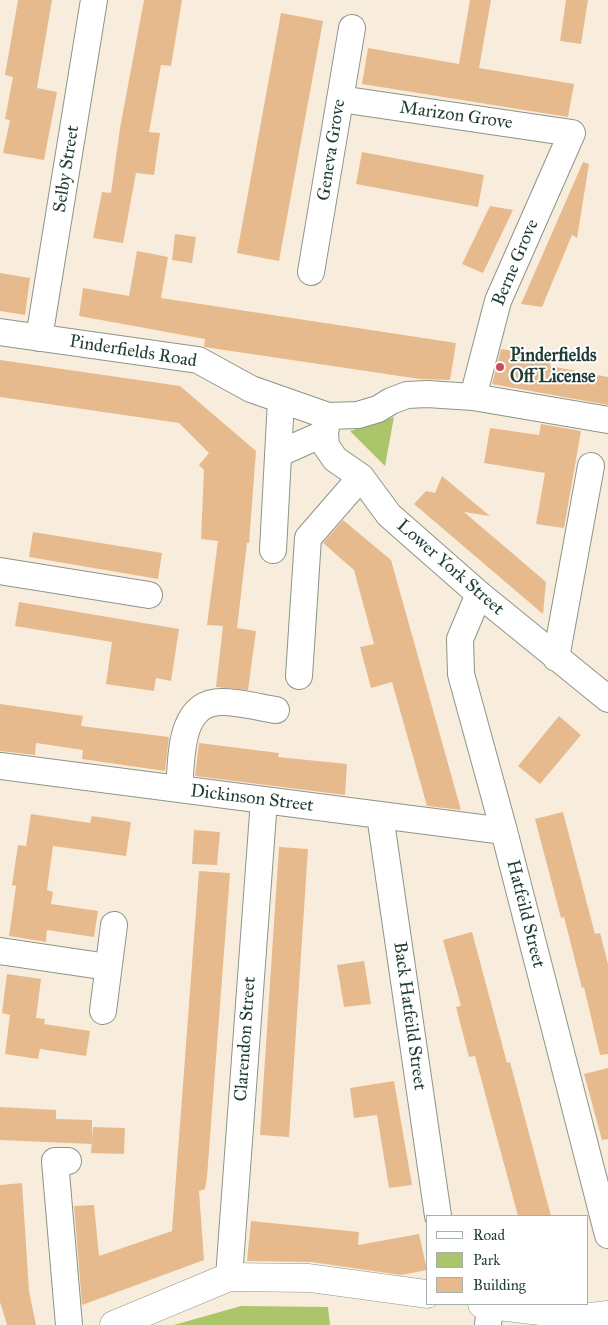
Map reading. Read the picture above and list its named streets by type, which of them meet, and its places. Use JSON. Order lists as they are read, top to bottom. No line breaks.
{"streets":{"street":["Marizon Grove","Geneva Grove","Selby Street","Berne Grove","Pinderfields Road","Lower York Street","Dickinson Street","Hatfeild Street","Back Hatfeild Street","Clarendon Street"]},"crossings":[["Marizon Grove","Geneva Grove"],["Marizon Grove","Berne Grove"],["Selby Street","Pinderfields Road"],["Berne Grove","Pinderfields Road"],["Pinderfields Road","Lower York Street"],["Lower York Street","Hatfeild Street"],["Dickinson Street","Hatfeild Street"],["Dickinson Street","Back Hatfeild Street"],["Dickinson Street","Clarendon Street"]],"places":["Pinderfields Off License"],"legend":["Road","Park","Building"]}
